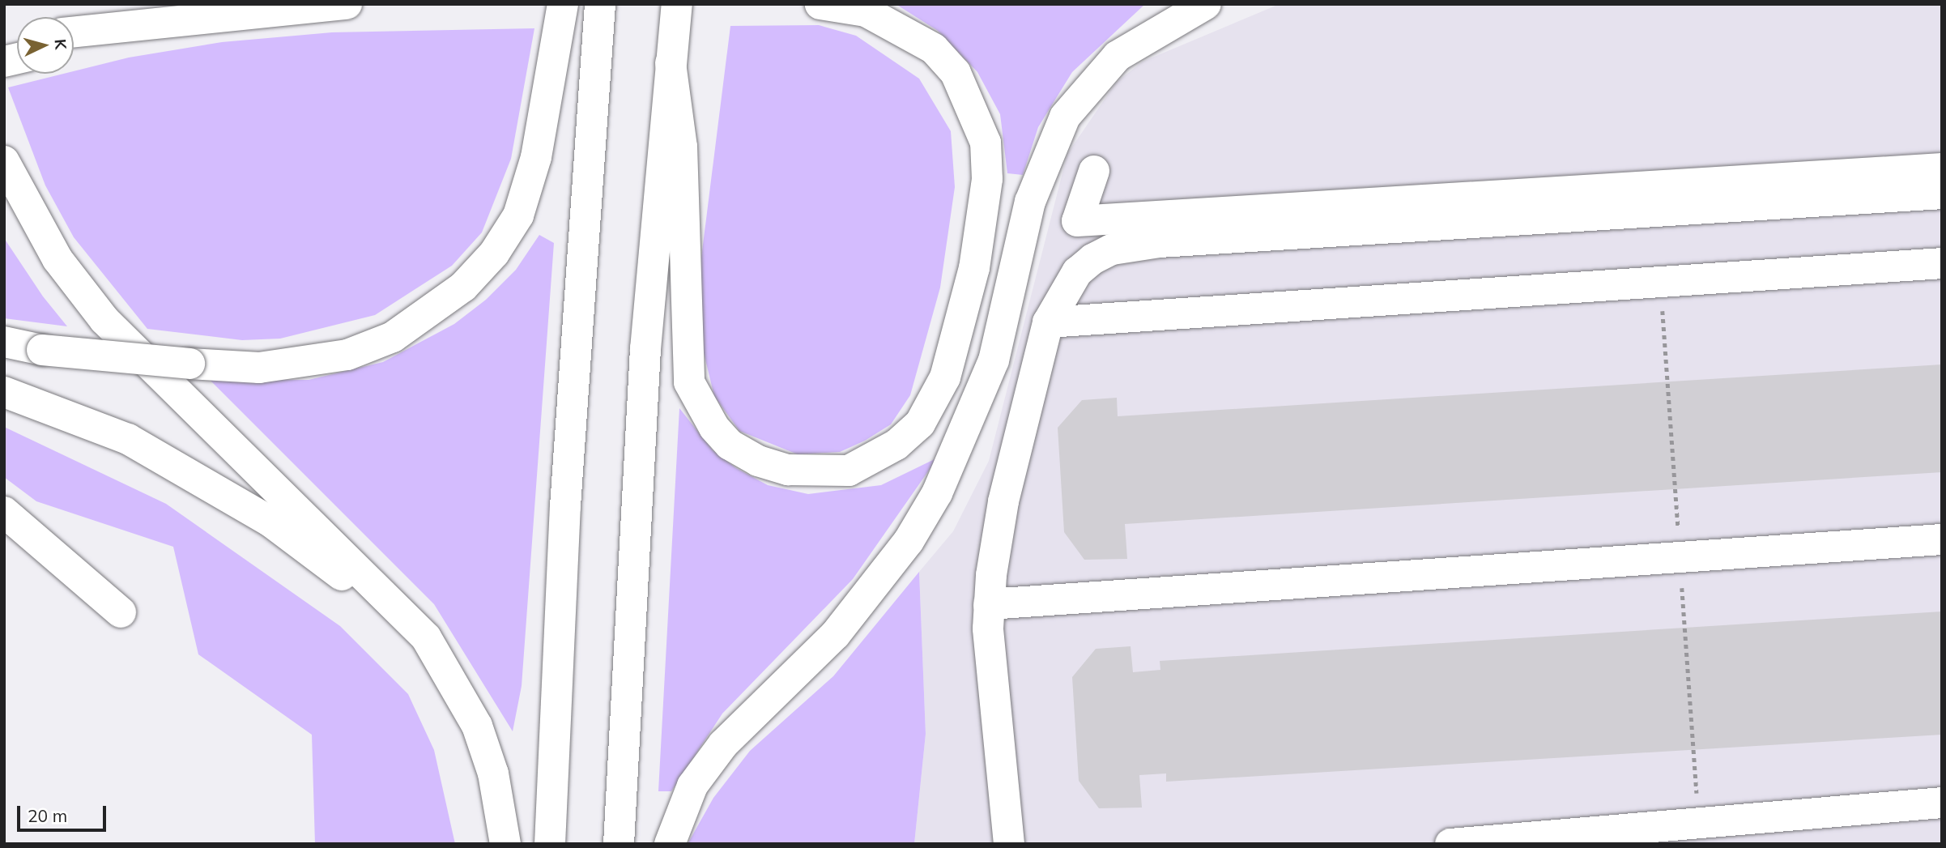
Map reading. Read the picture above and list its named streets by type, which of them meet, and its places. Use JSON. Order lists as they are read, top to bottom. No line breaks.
{"scale_bar":"20 m","north":"right"}
